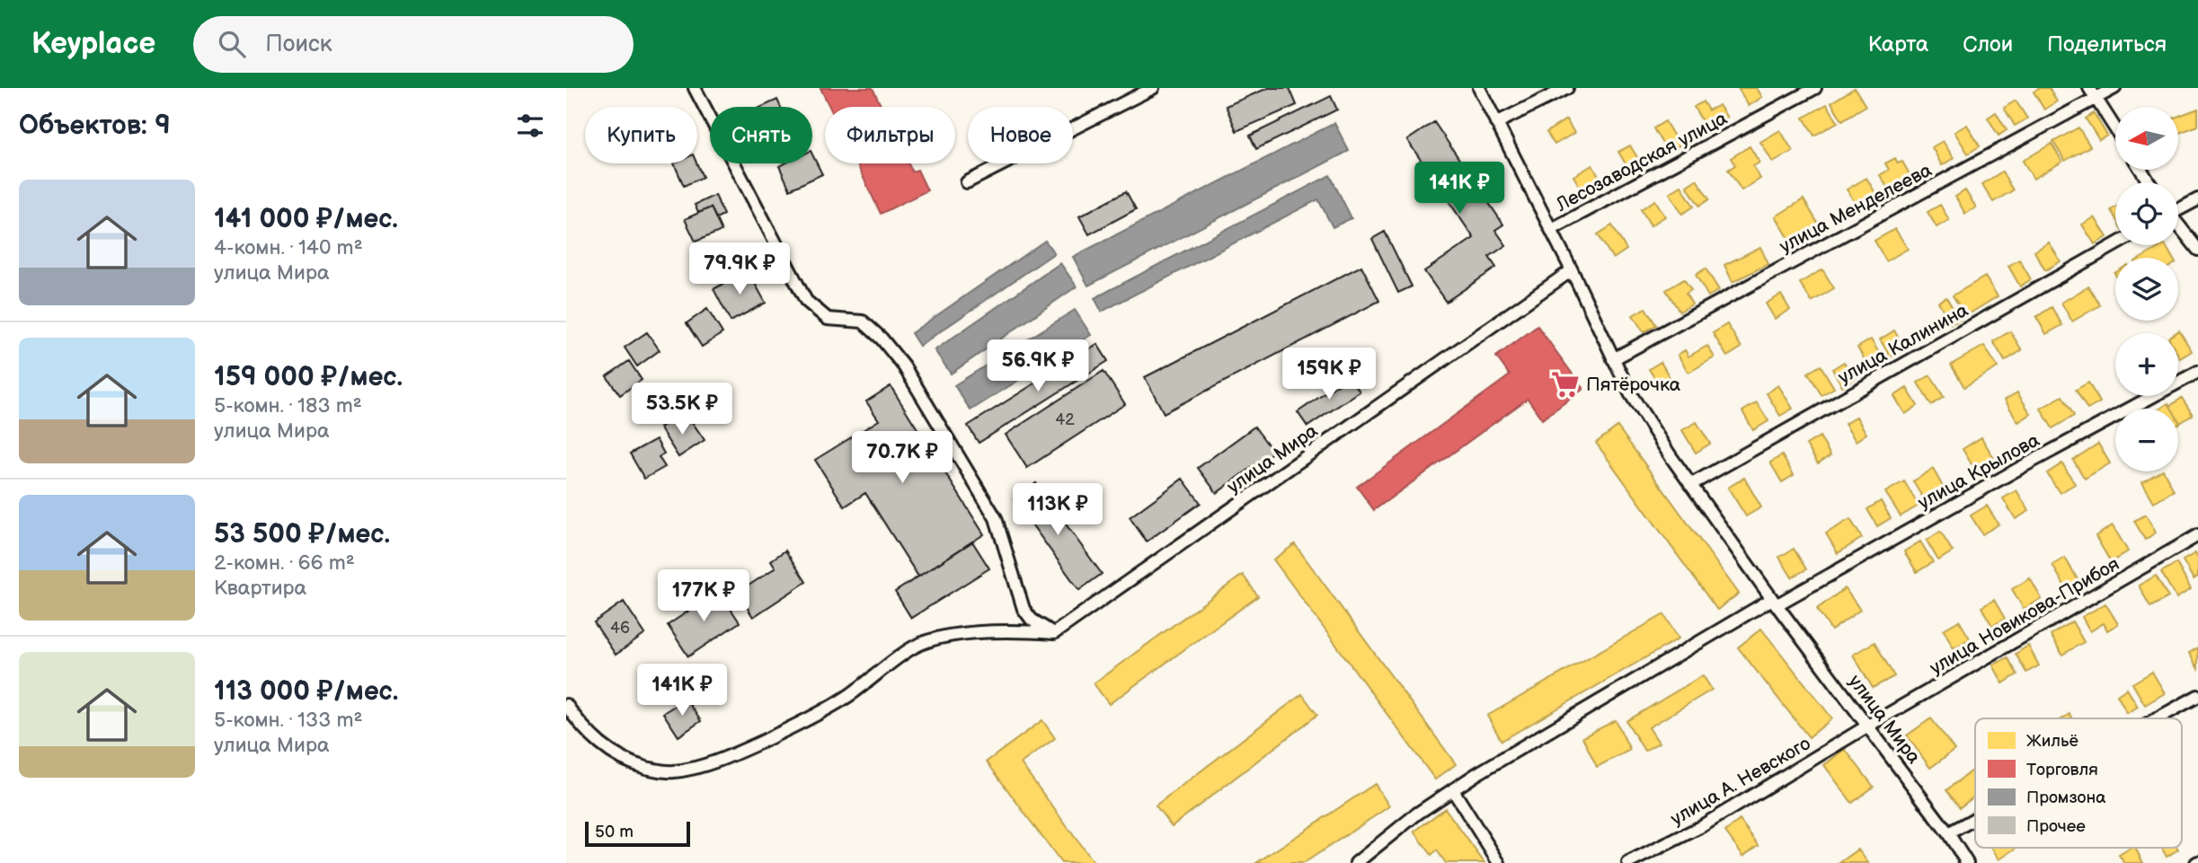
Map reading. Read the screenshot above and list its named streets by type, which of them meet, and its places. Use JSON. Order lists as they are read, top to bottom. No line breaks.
{"streets":{"street":["Лесозаводская улица","улица Менделеева","улица Калинина","улица Мира","улица Крылова","улица Новикова-Прибоя","улица А. Невского"]},"crossings":[["Лесозаводская улица","улица Мира"],["улица Менделеева","улица Мира"],["улица Калинина","улица Мира"],["улица Мира","улица Крылова"],["улица Мира","улица Новикова-Прибоя"],["улица Мира","улица А. Невского"],["улица Новикова-Прибоя","улица А. Невского"]],"places":{"supermarket":["Пятёрочка"]},"house_numbers":["42","46"],"legend":["Жильё","Торговля","Промзона","Прочее"],"scale_bar":"50 m","north":"left","page":{"header":"Keyplace","search":"Поиск","nav":["Карта","Слои","Поделиться"],"heading":"Объектов: 9","map_buttons":["+","−"],"chip":["Купить","Снять","Фильтры","Новое"],"price":["141K ₽","79.9K ₽","56.9K ₽","159K ₽","53.5K ₽","70.7K ₽","113K ₽","177K ₽","141K ₽"],"list":[{"name":"141 000 ₽/мес.","note":"4-комн. · 140 m² · улица Мира"},{"name":"159 000 ₽/мес.","note":"5-комн. · 183 m² · улица Мира"},{"name":"53 500 ₽/мес.","note":"2-комн. · 66 m² · Квартира"},{"name":"113 000 ₽/мес.","note":"5-комн. · 133 m² · улица Мира"}],"scale":"50 m"}}
